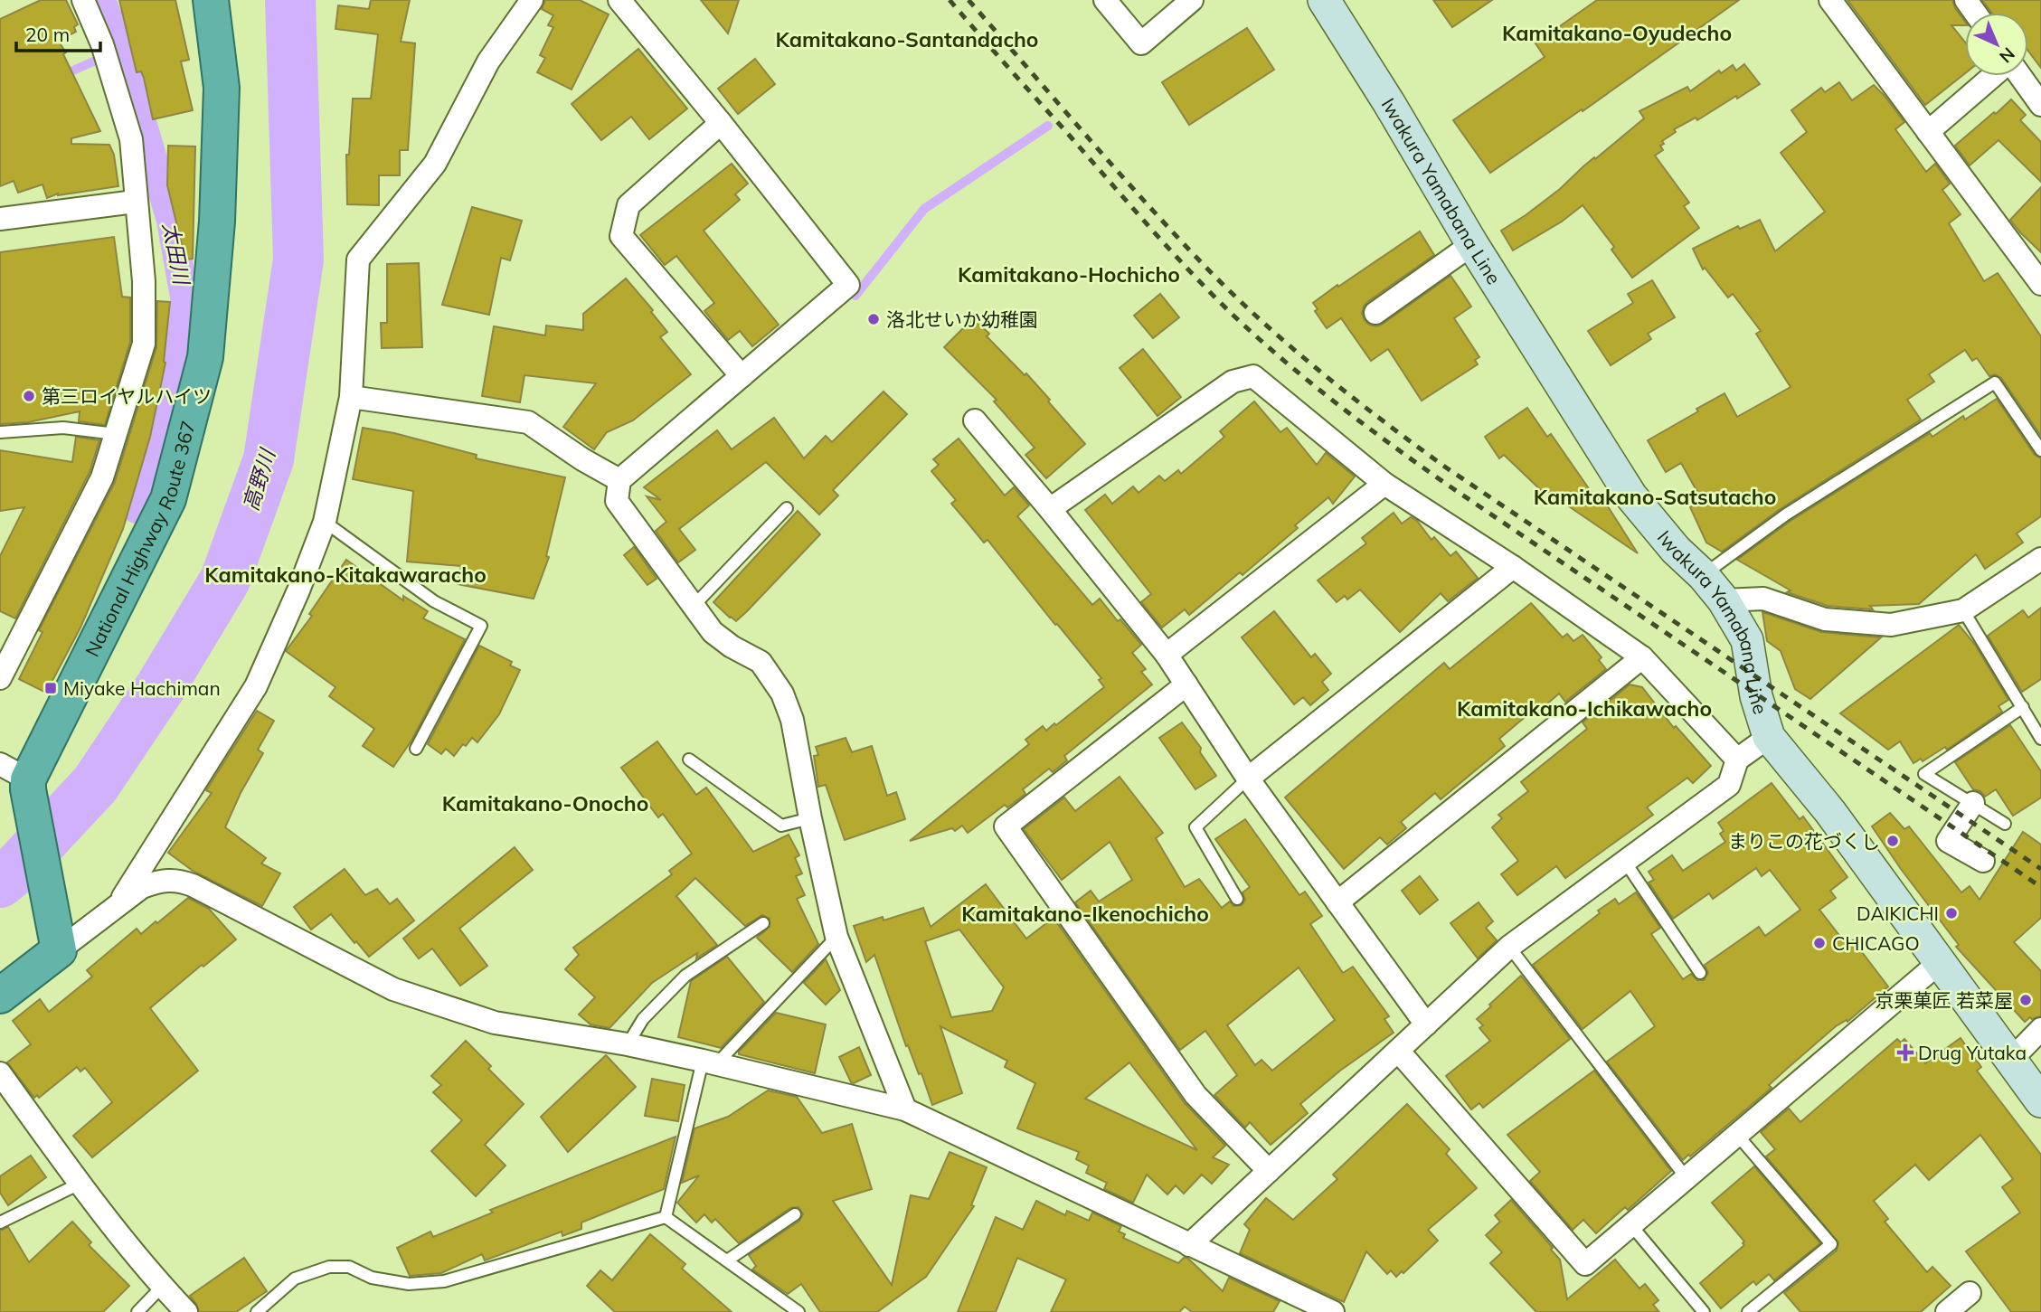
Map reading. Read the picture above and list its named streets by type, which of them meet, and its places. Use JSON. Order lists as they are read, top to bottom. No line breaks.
{"streets":{"highway":["National Highway Route 367"],"main road":["Iwakura Yamabana Line"]},"districts":["Kamitakano-Oyudecho","Kamitakano-Santandacho","Kamitakano-Hochicho","Kamitakano-Satsutacho","Kamitakano-Kitakawaracho","Kamitakano-Ichikawacho","Kamitakano-Onocho","Kamitakano-Ikenochicho"],"water":["太田川","高野川"],"places":{"other":["洛北せいか幼稚園","第三ロイヤルハイツ","まりこの花づくし","DAIKICHI","CHICAGO","京栗菓匠 若菜屋"],"transit":["Miyake Hachiman"],"health":["Drug Yutaka"]},"scale_bar":"20 m","north":"bottom right"}
